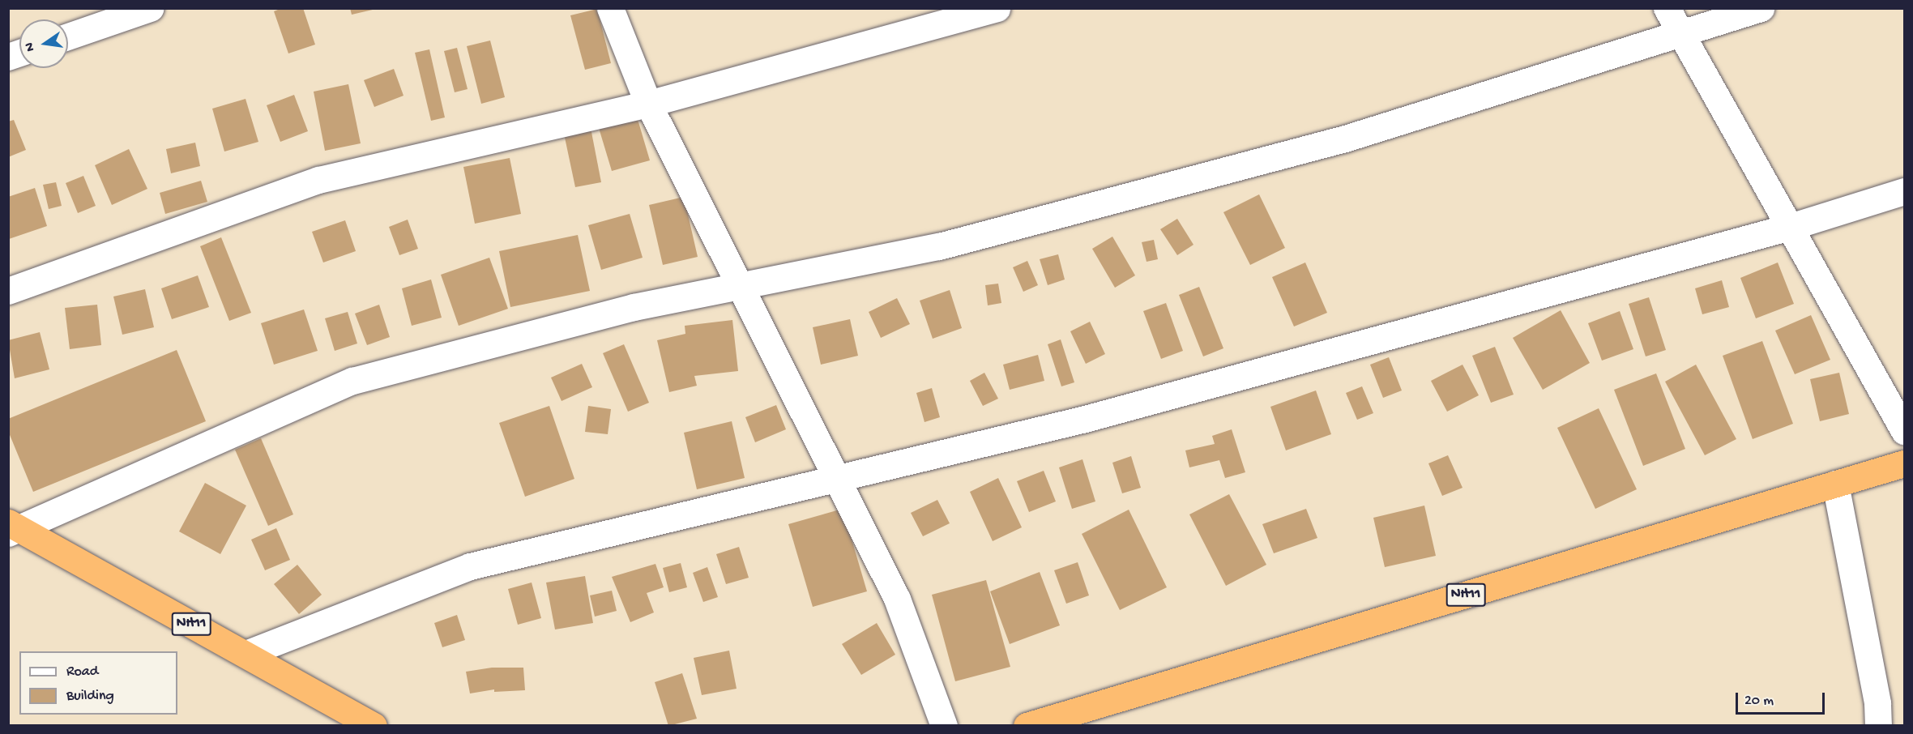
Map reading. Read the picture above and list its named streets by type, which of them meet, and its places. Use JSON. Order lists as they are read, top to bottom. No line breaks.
{"streets":{"highway":["NH11"]},"legend":["Road","Building"],"scale_bar":"20 m","north":"left"}
